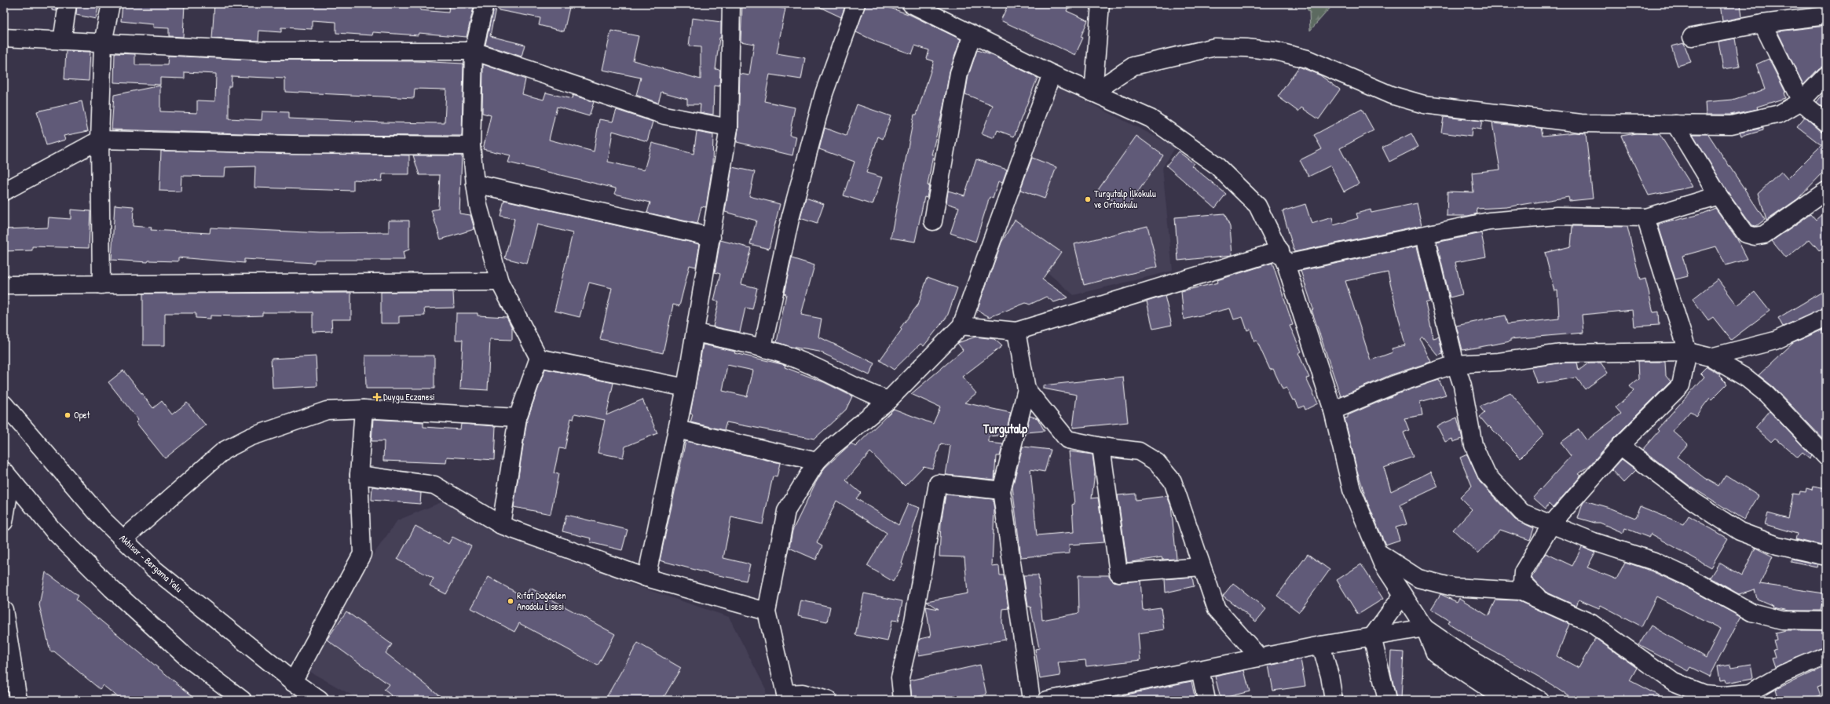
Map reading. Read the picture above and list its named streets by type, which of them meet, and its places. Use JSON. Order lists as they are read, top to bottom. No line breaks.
{"streets":{"street":["Akhisar - Bergama Yolu"]},"districts":["Turgutalp"],"places":{"other":["Turgutalp İlkokulu ve Ortaokulu","Opet","Rıfat Dağdelen Anadolu Lisesi"],"health":["Duygu Eczanesi"]}}
